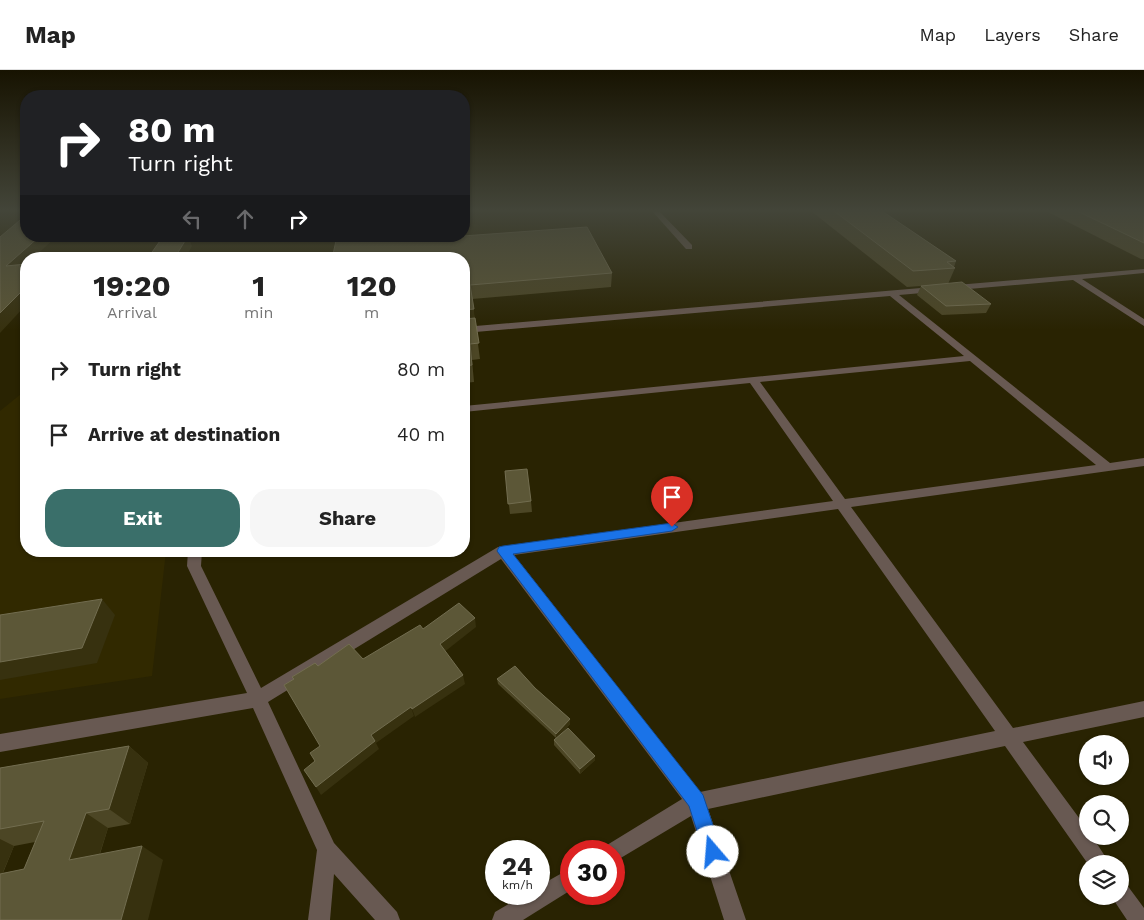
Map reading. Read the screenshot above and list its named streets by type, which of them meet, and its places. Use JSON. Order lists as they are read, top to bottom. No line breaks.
{"page":{"header":"Map","nav":["Map","Layers","Share"],"turn":["80 m","Turn right"],"eta":["19:20","Arrival","1","min","120","m"],"list":[{"name":"Turn right","value":"80 m"},{"name":"Arrive at destination","value":"40 m"}],"buttons":["Exit","Share"],"speed":"24 km/h","limit":"30"}}
